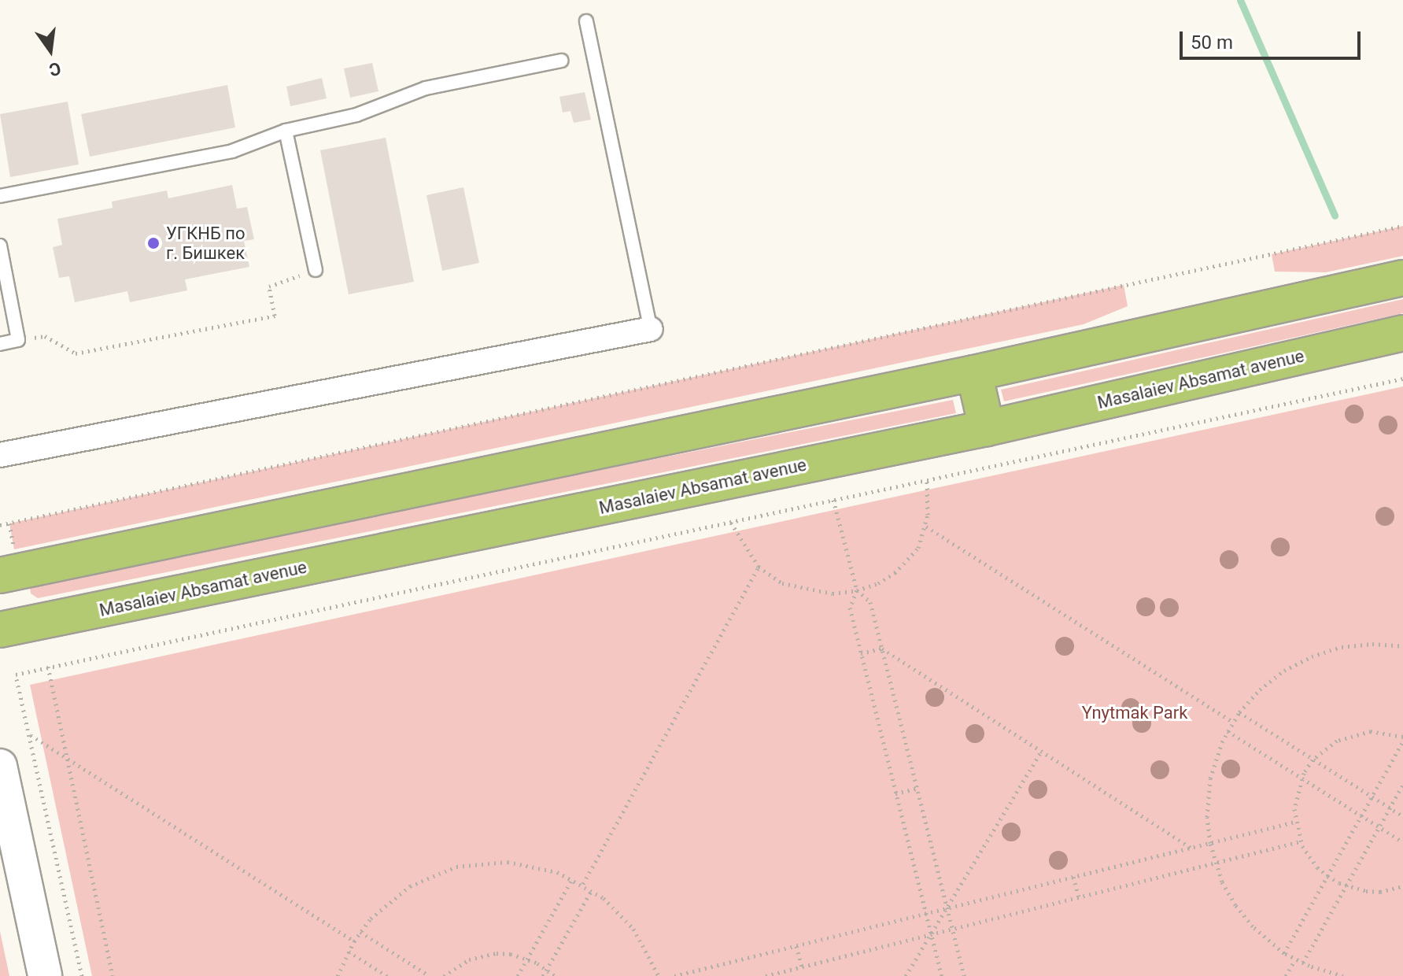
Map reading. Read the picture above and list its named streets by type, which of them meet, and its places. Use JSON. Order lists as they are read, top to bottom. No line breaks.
{"streets":{"main road":["Masalaiev Absamat avenue"]},"parks":["Ynytmak Park"],"places":["УГКНБ по г. Бишкек"],"scale_bar":"50 m","north":"bottom"}
